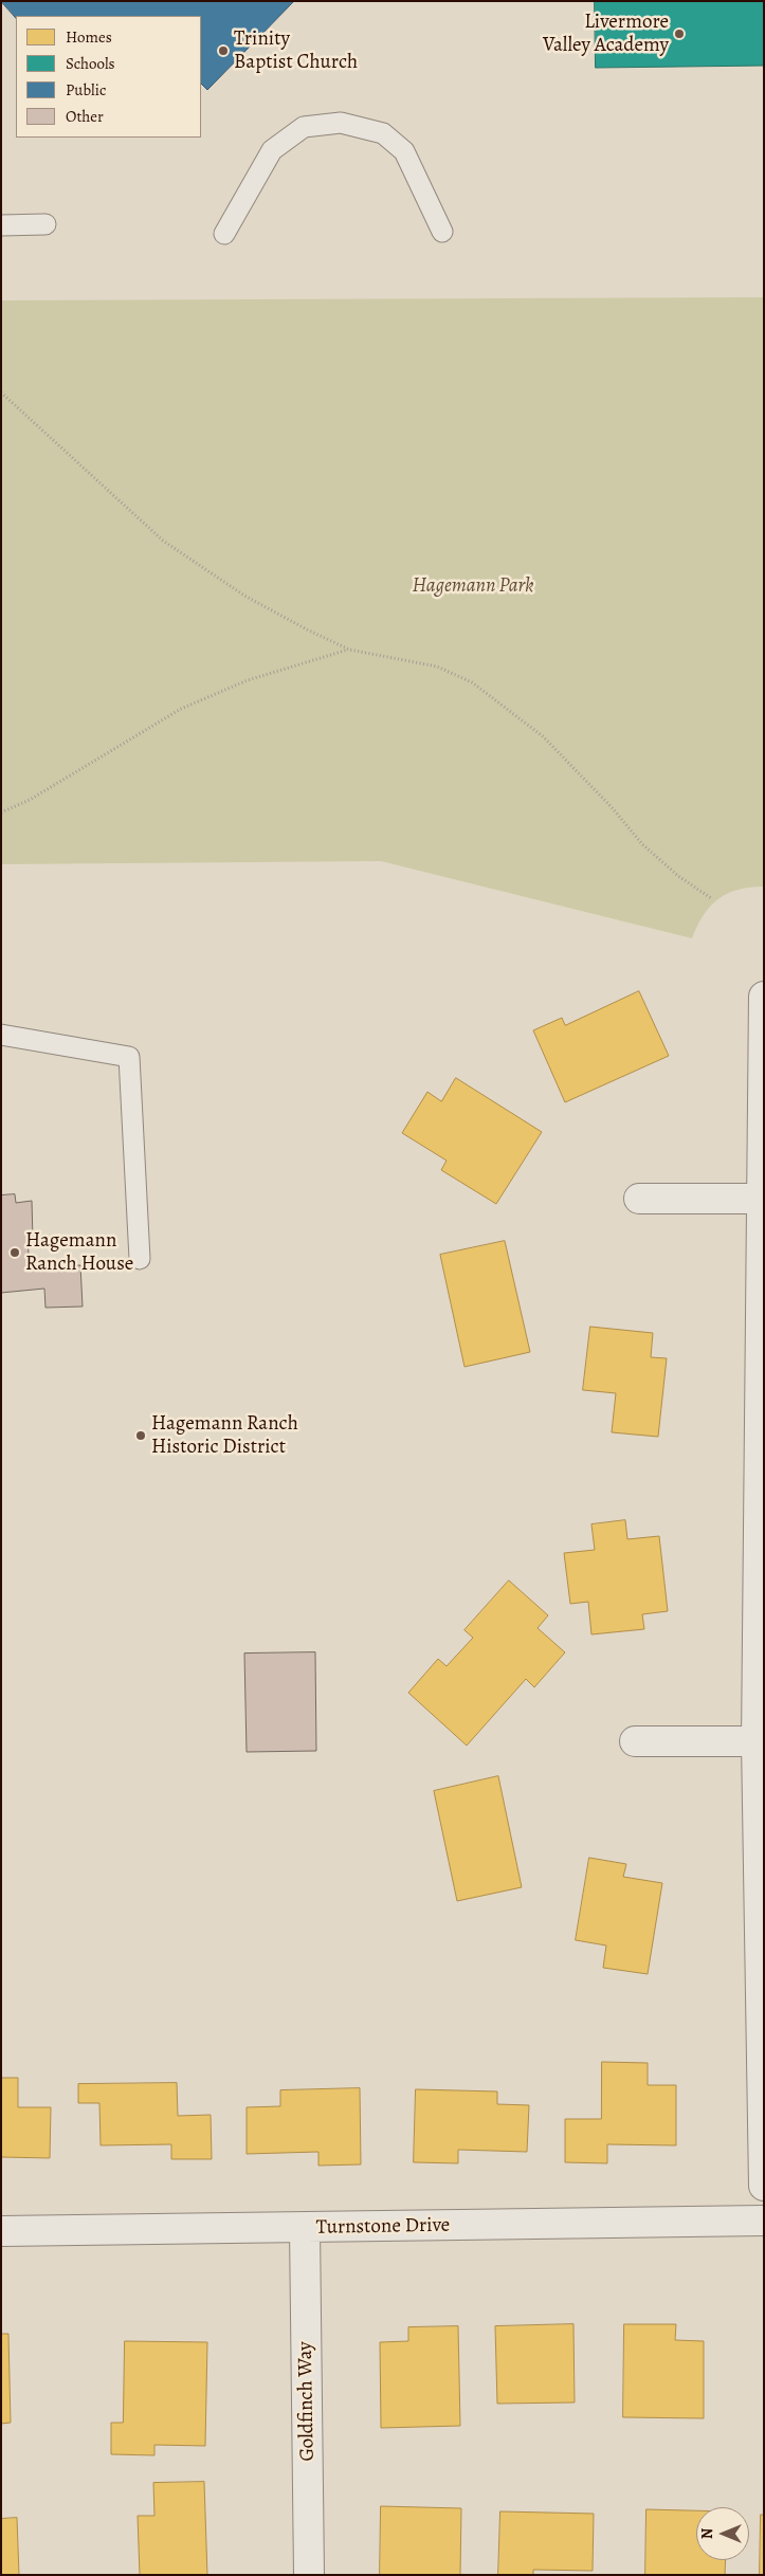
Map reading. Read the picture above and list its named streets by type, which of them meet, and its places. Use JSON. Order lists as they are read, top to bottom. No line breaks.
{"streets":{"street":["Turnstone Drive","Goldfinch Way"]},"crossings":[["Turnstone Drive","Goldfinch Way"]],"parks":["Hagemann Park"],"places":["Livermore Valley Academy","Trinity Baptist Church","Hagemann Ranch House","Hagemann Ranch Historic District"],"legend":["Homes","Schools","Public","Other"],"north":"left"}
